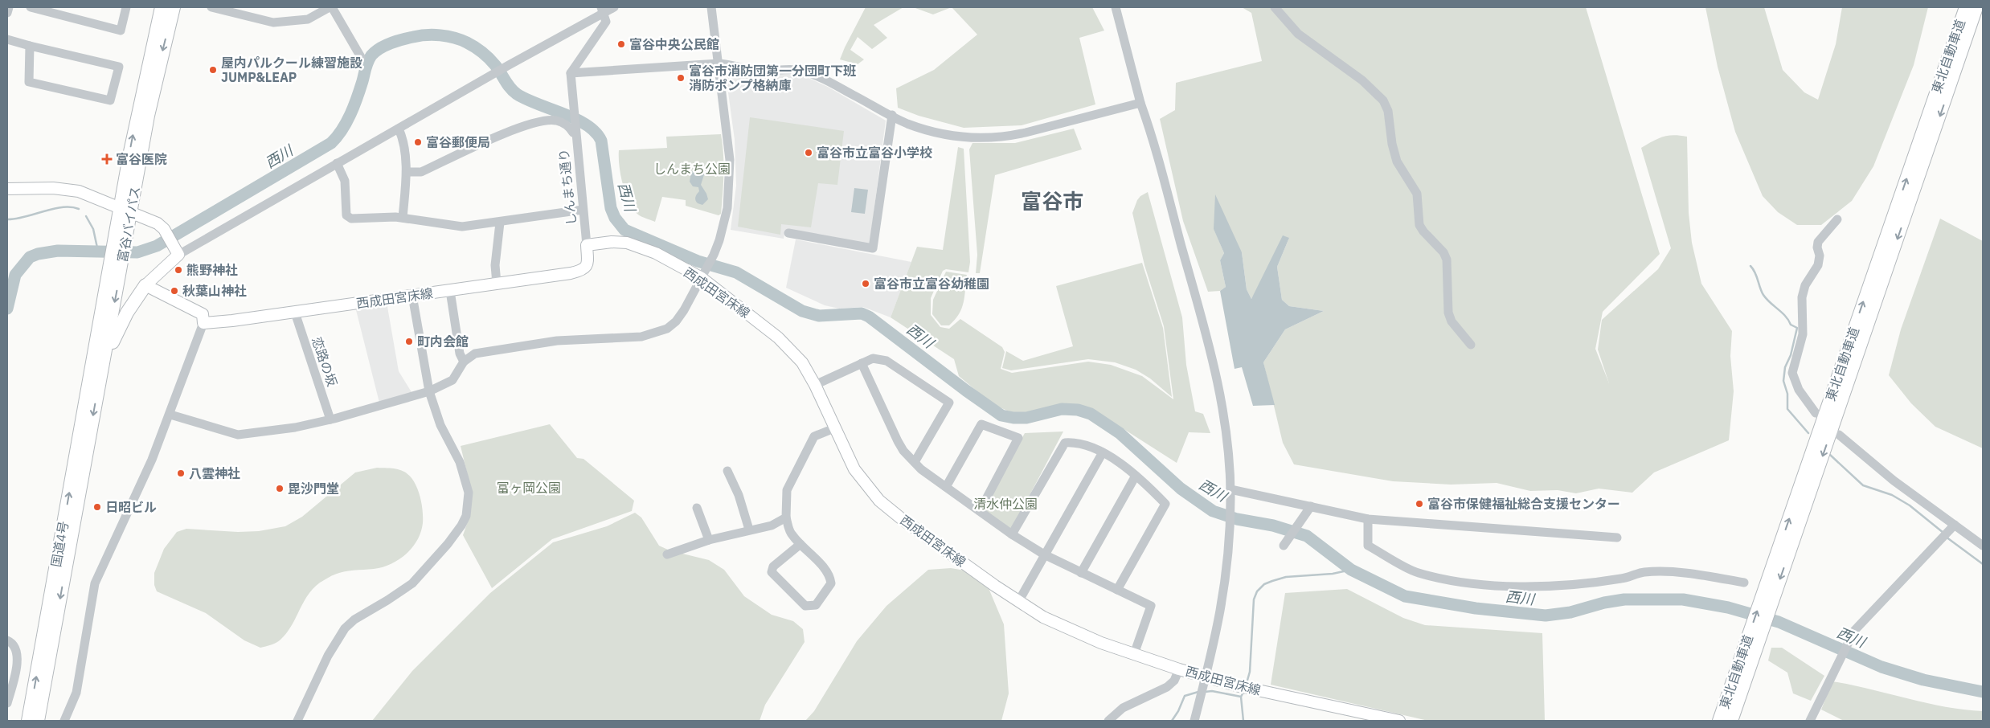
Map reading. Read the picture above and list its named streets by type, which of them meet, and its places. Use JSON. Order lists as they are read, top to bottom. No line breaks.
{"streets":{"highway":["東北自動車道","富谷バイパス","国道4号"],"main road":["西成田宮床線"],"street":["しんまち通り","恋路の坂"]},"crossings":[["しんまち通り","西成田宮床線"],["富谷バイパス","国道4号"],["西成田宮床線","恋路の坂"]],"districts":["富谷市"],"water":["西川"],"parks":["しんまち公園","富ヶ岡公園","清水仲公園"],"places":{"other":["富谷中央公民館","屋内パルクール練習施設 JUMP&LEAP","富谷市消防団第一分団町下班 消防ポンプ格納庫","富谷郵便局","富谷市立富谷小学校","熊野神社","富谷市立富谷幼稚園","秋葉山神社","町内会館","八雲神社","毘沙門堂","富谷市保健福祉総合支援センター","日昭ビル"],"health":["富谷医院"]}}
